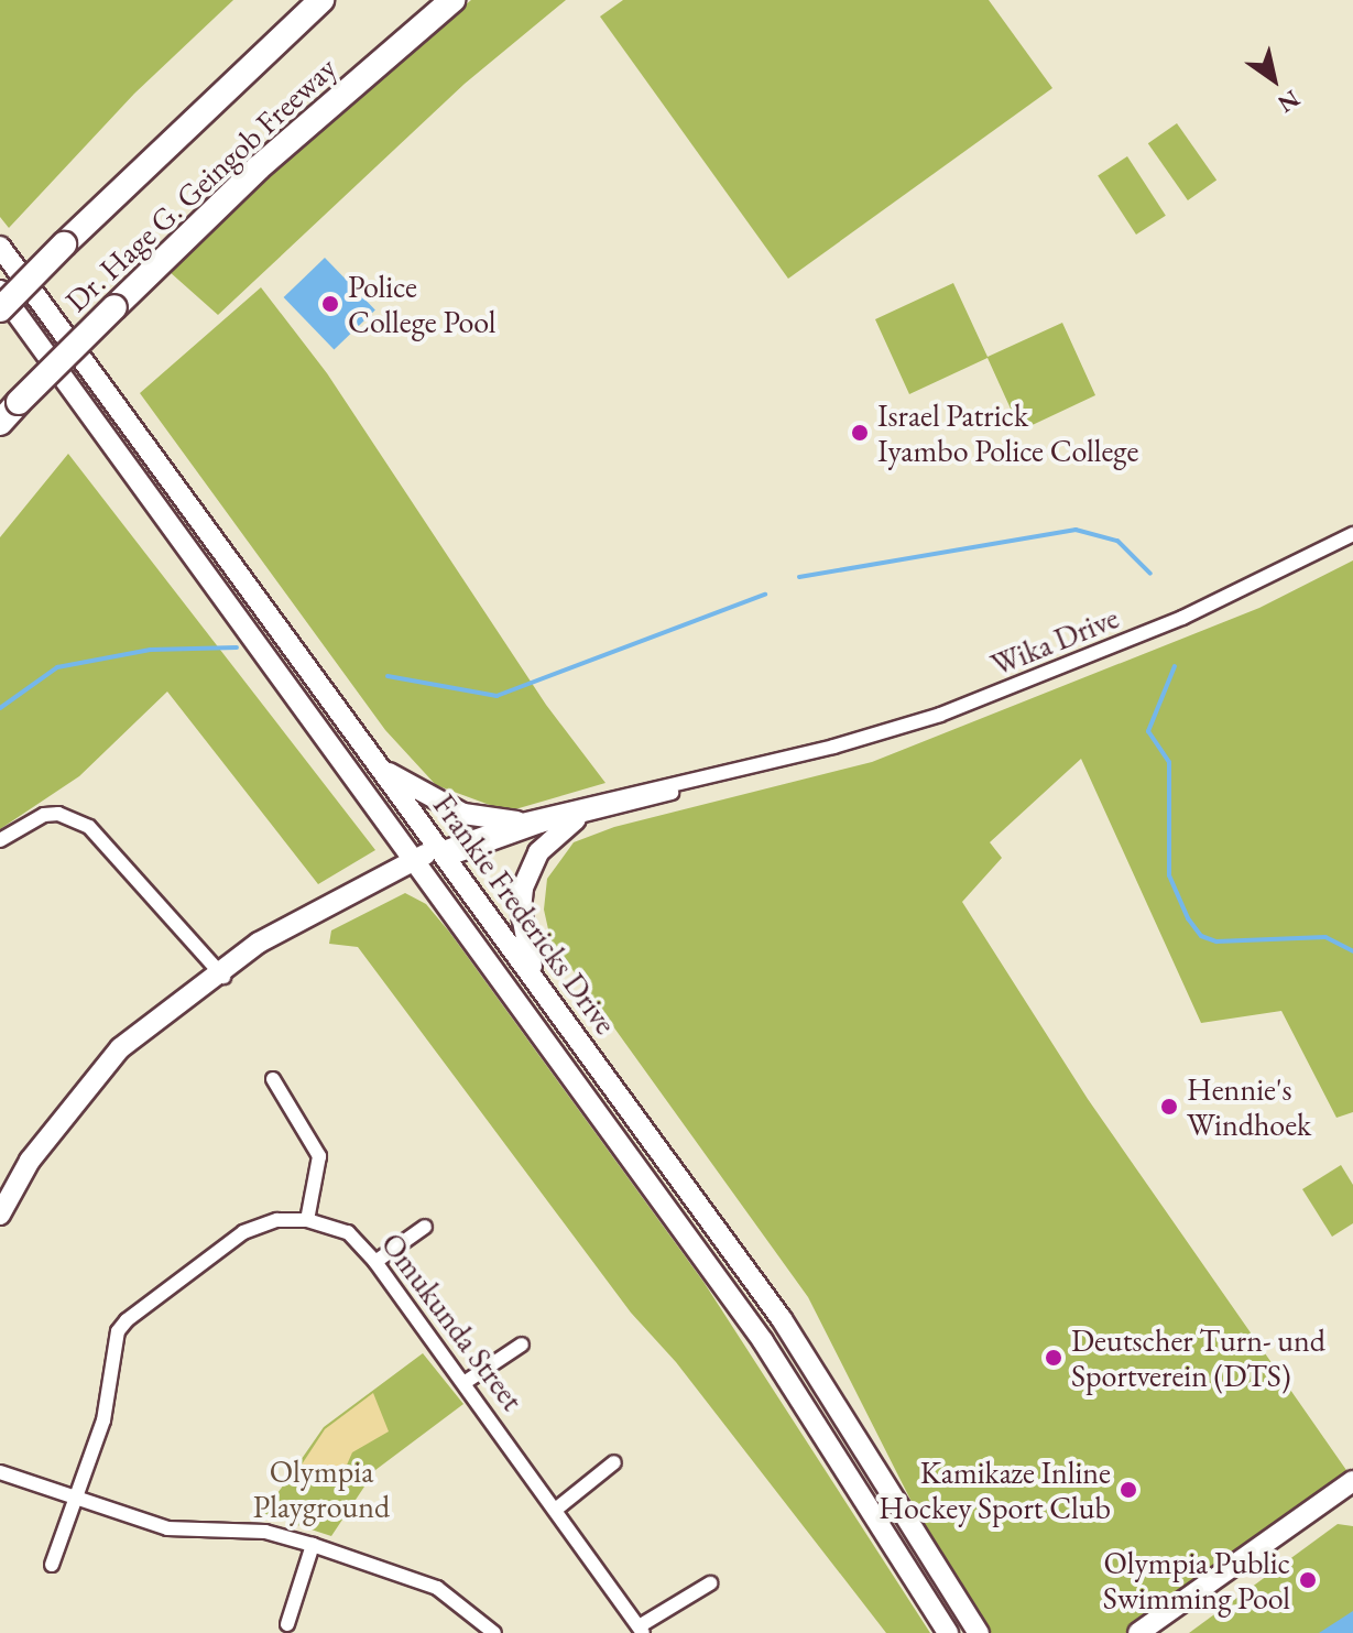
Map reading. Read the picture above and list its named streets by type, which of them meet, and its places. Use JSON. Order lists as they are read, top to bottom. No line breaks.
{"streets":{"highway":["Dr. Hage G. Geingob Freeway"],"main road":["Frankie Fredericks Drive"],"street":["Wika Drive","Omukunda Street"]},"crossings":[["Wika Drive","Frankie Fredericks Drive"]],"parks":["Olympia Playground"],"places":["Police College Pool","Israel Patrick Iyambo Police College","Hennie's Windhoek","Deutscher Turn- und Sportverein (DTS)","Kamikaze Inline Hockey Sport Club","Olympia Public Swimming Pool"],"north":"bottom right"}
